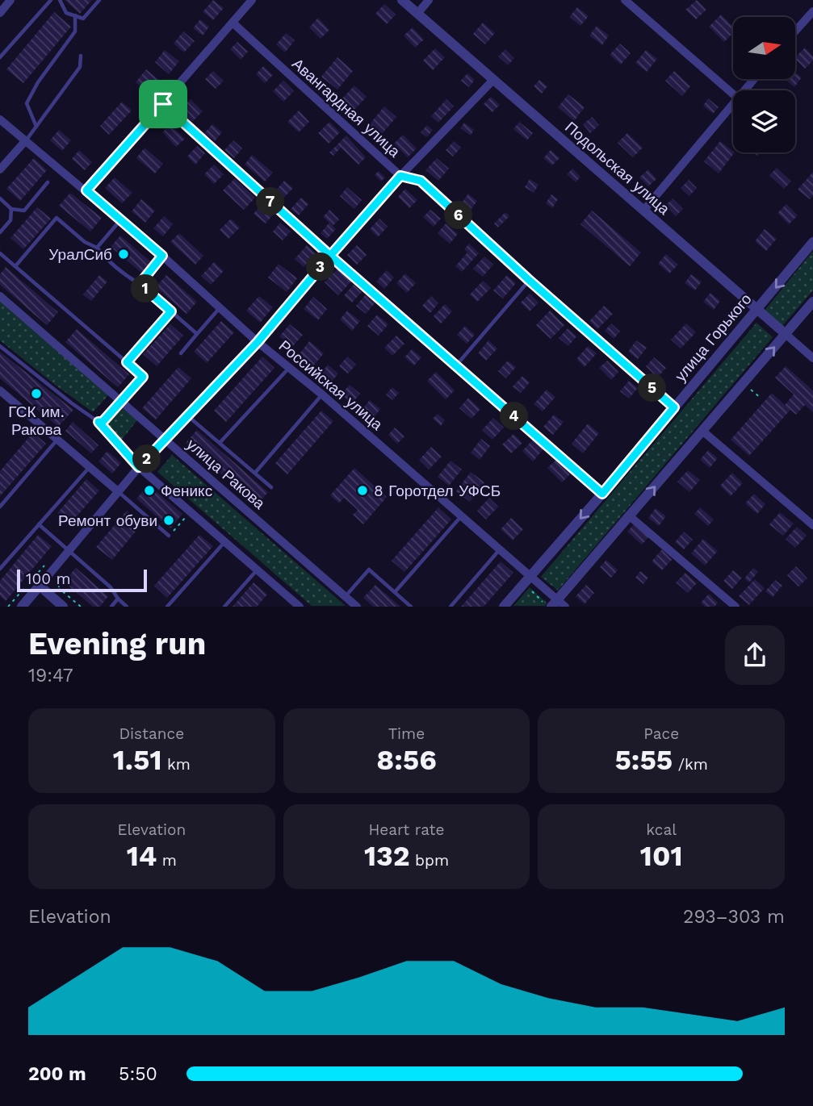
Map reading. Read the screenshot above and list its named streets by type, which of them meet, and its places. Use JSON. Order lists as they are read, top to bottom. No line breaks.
{"streets":{"street":["Авангардная улица","Подольская улица","улица Горького","Российская улица","улица Ракова"]},"crossings":[["Авангардная улица","улица Горького"],["Подольская улица","улица Горького"],["улица Горького","Российская улица"]],"places":["УралСиб","ГСК им. Ракова","Феникс","8 Горотдел УФСБ","Ремонт обуви"],"scale_bar":"100 m","north":"right","page":{"pins":["7","6","3","1","5","4","2"],"scale":"100 m","heading":["Evening run","19:47"],"stats":[["Distance","1.51 km"],["Time","8:56"],["Pace","5:55 /km"],["Elevation","14 m"],["Heart rate","132 bpm"],["kcal","101"]],"chart":["Elevation","293–303 m"],"list":[{"name":"200 m","note":"5:50"}]}}
